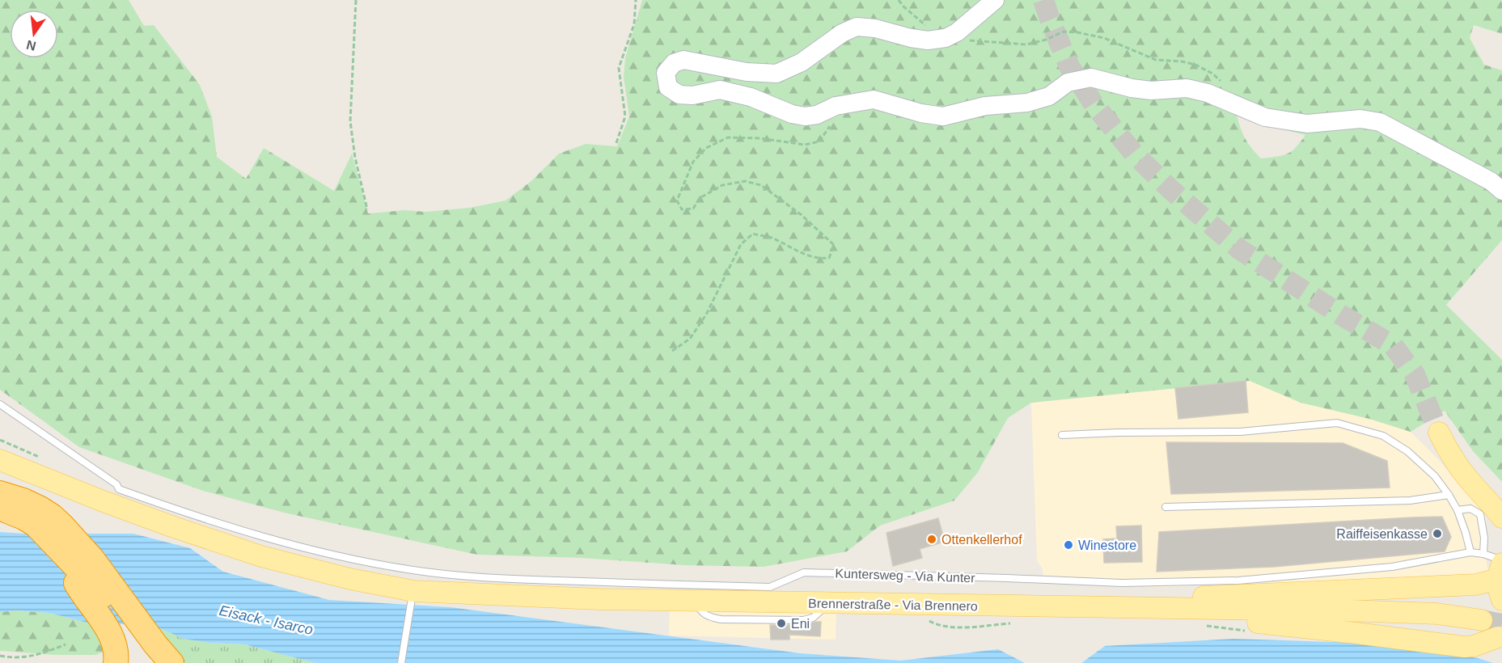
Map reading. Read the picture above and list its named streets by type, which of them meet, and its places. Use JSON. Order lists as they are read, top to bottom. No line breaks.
{"streets":{"main road":["Brennerstraße - Via Brennero"],"lane":["Kuntersweg - Via Kunter"]},"water":["Eisack - Isarco"],"places":["Raiffeisenkasse","Ottenkellerhof","Winestore","Eni"],"north":"bottom"}
